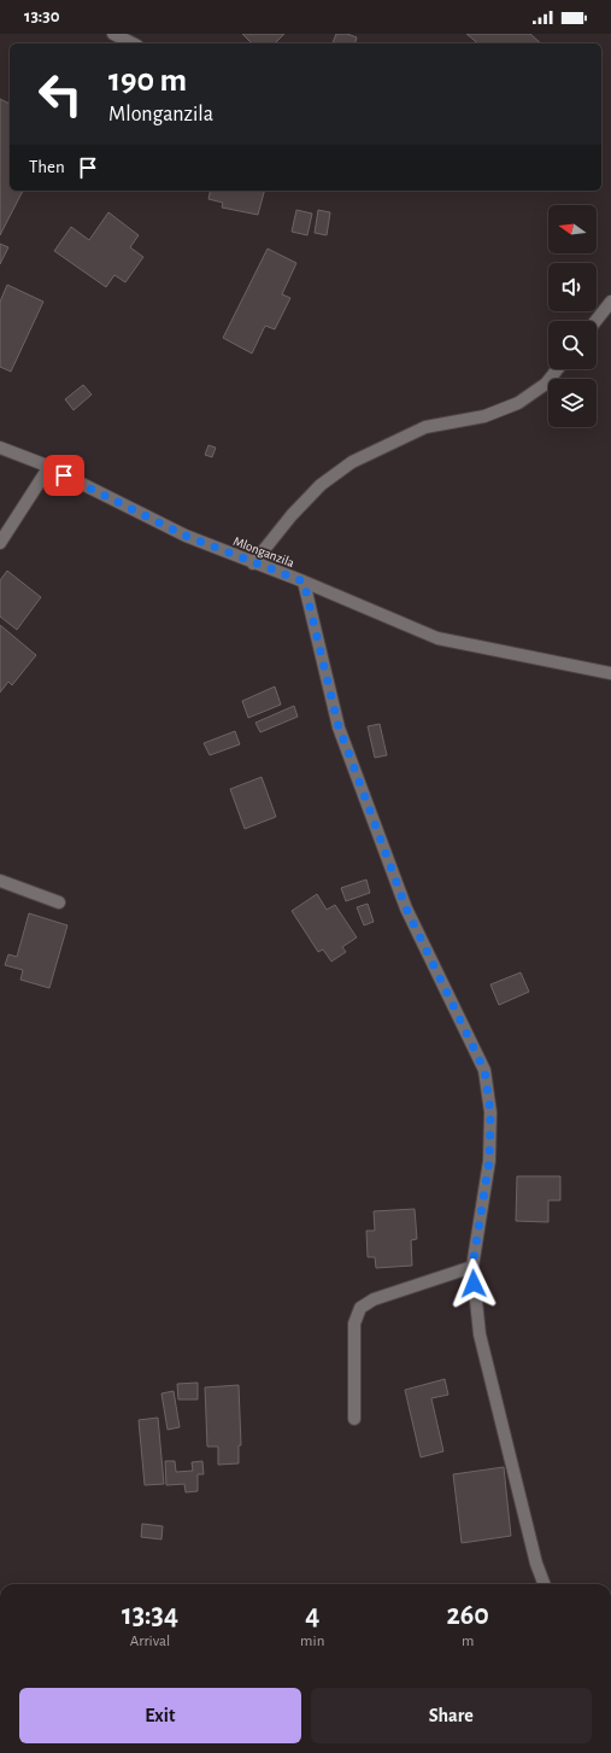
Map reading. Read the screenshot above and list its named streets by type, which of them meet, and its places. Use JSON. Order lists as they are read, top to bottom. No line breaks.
{"streets":{"street":["Mlonganzila"]},"north":"left","page":{"status":"13:30","turn":["190 m","Mlonganzila"],"then":"Then","eta":["13:34","Arrival","4","min","260","m"],"buttons":["Exit","Share"]}}
